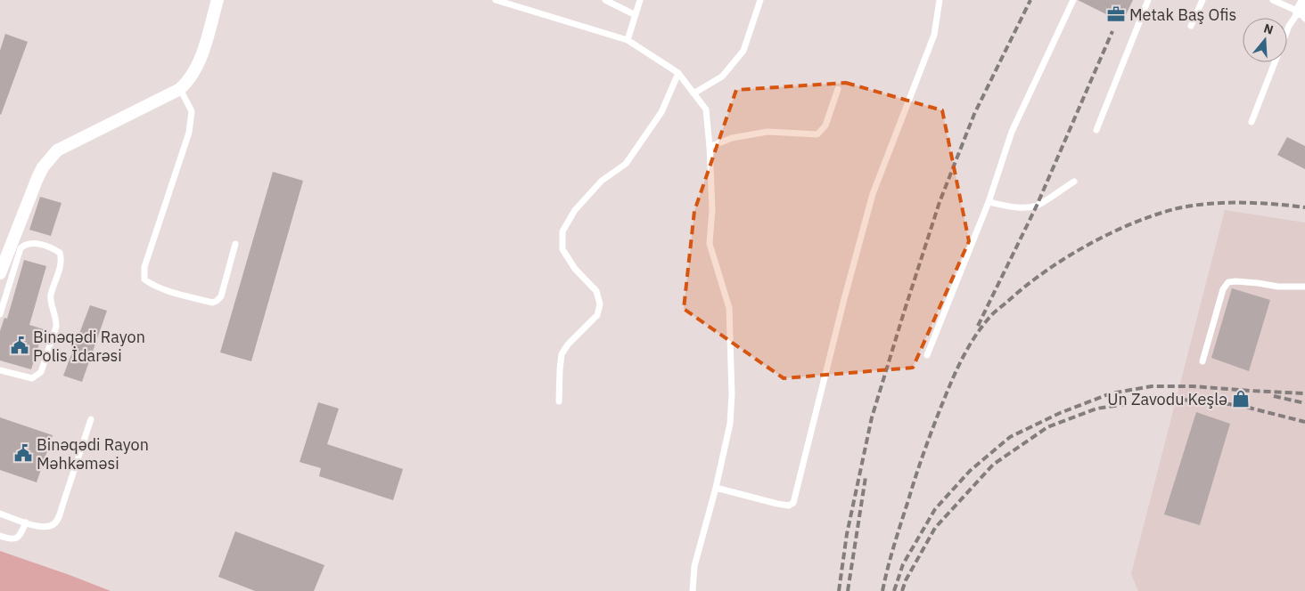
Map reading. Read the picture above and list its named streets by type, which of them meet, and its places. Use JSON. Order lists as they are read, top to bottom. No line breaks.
{"places":{"office":["Metak Baş Ofis"],"public building":["Binəqədi Rayon Polis İdarəsi","Binəqədi Rayon Məhkəməsi"],"shop":["Un Zavodu Keşlə"]},"north":"top"}
